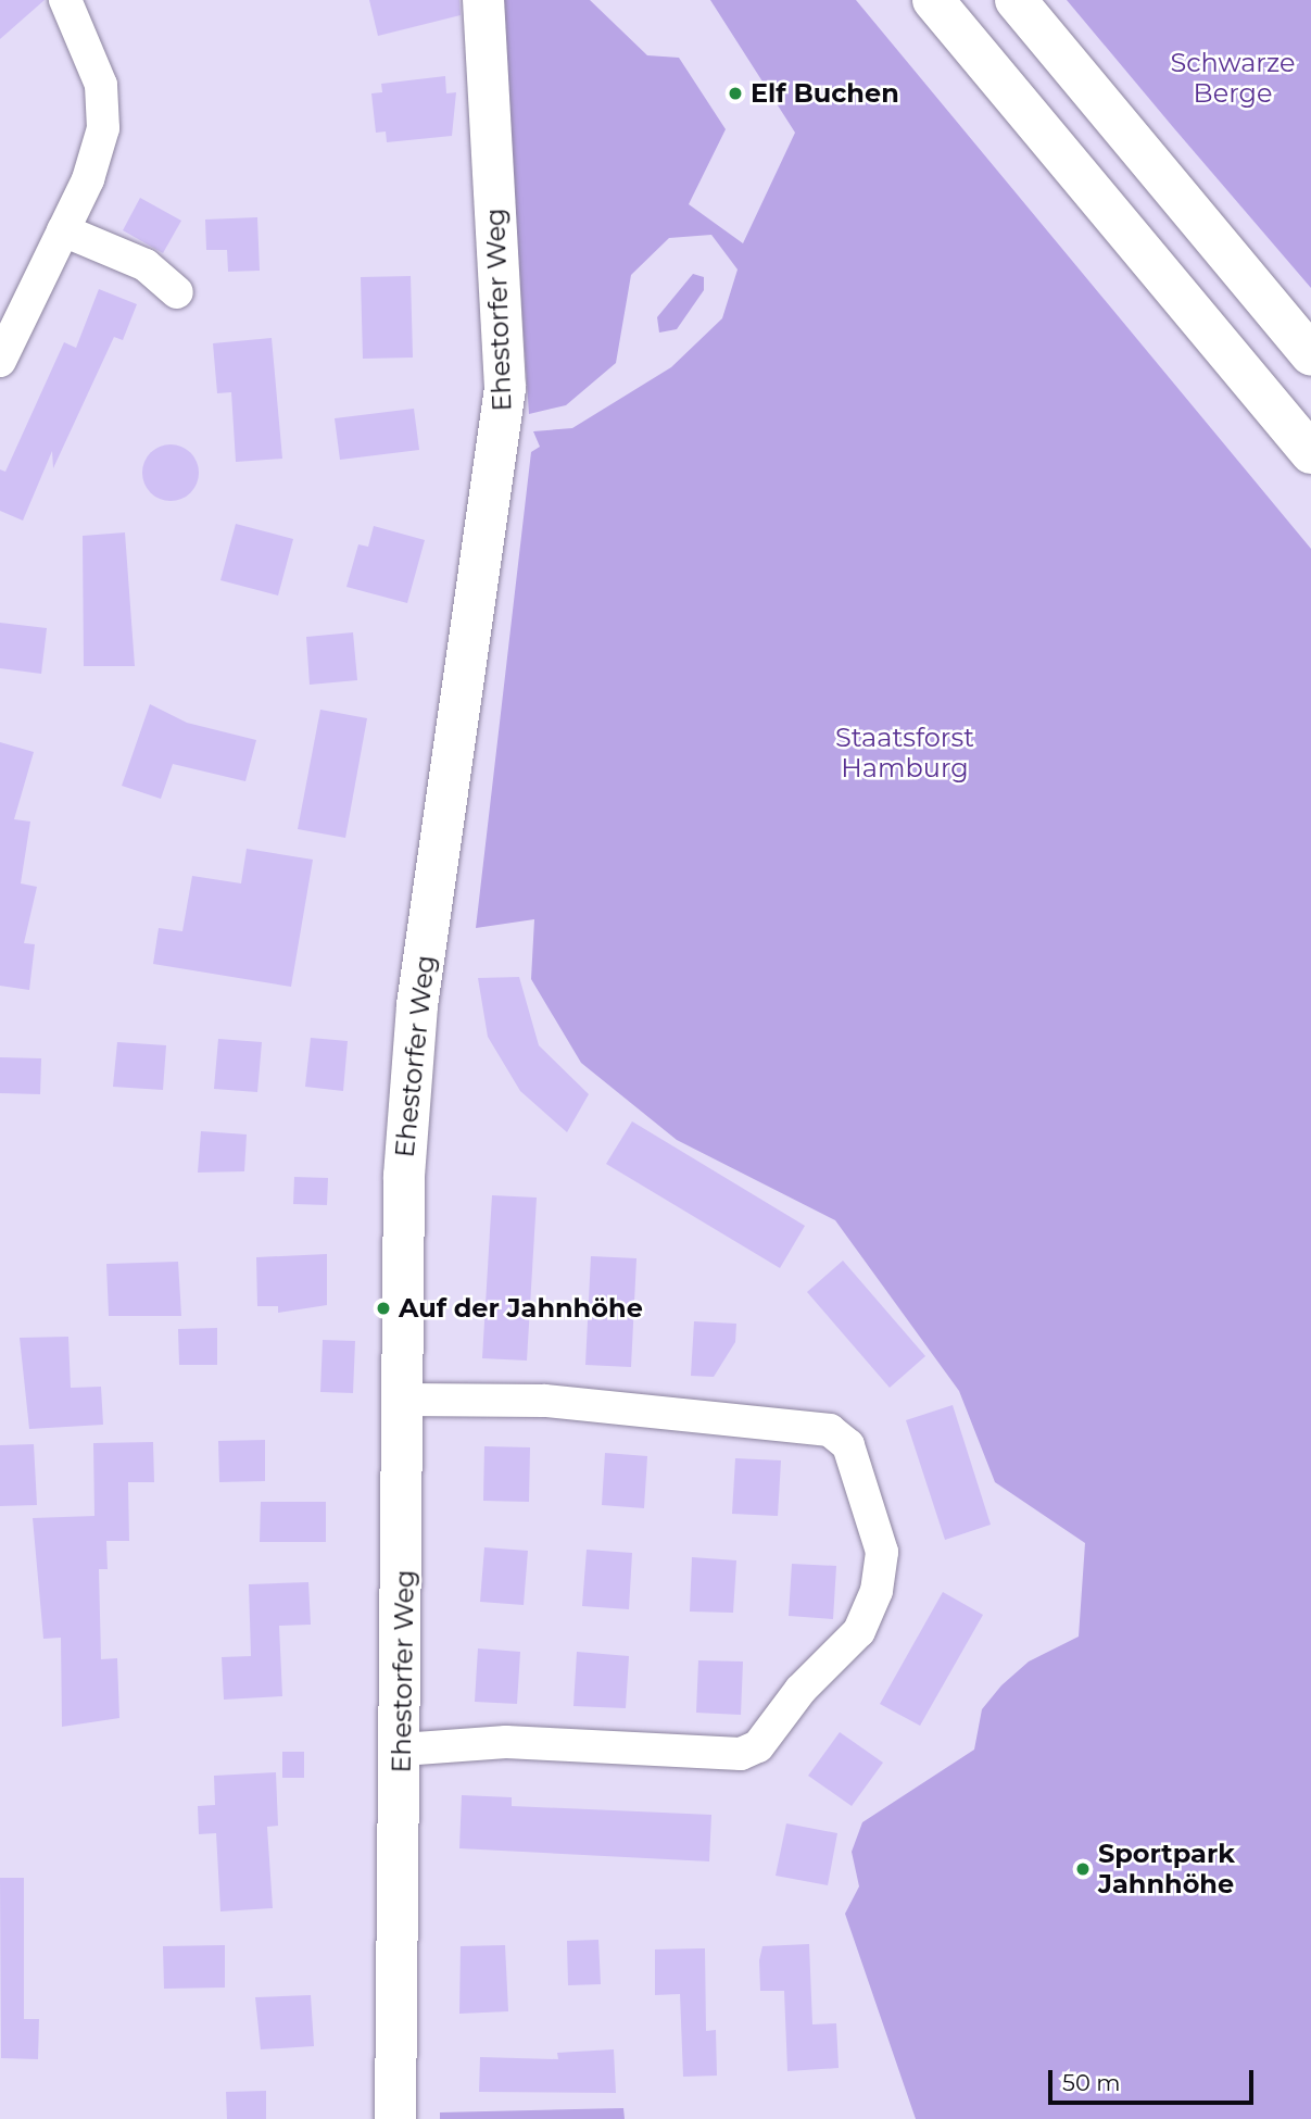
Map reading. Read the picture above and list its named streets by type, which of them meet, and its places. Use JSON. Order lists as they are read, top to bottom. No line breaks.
{"streets":{"main road":["Ehestorfer Weg"]},"parks":["Schwarze Berge","Staatsforst Hamburg"],"places":["Elf Buchen","Auf der Jahnhöhe","Sportpark Jahnhöhe"],"scale_bar":"50 m"}
